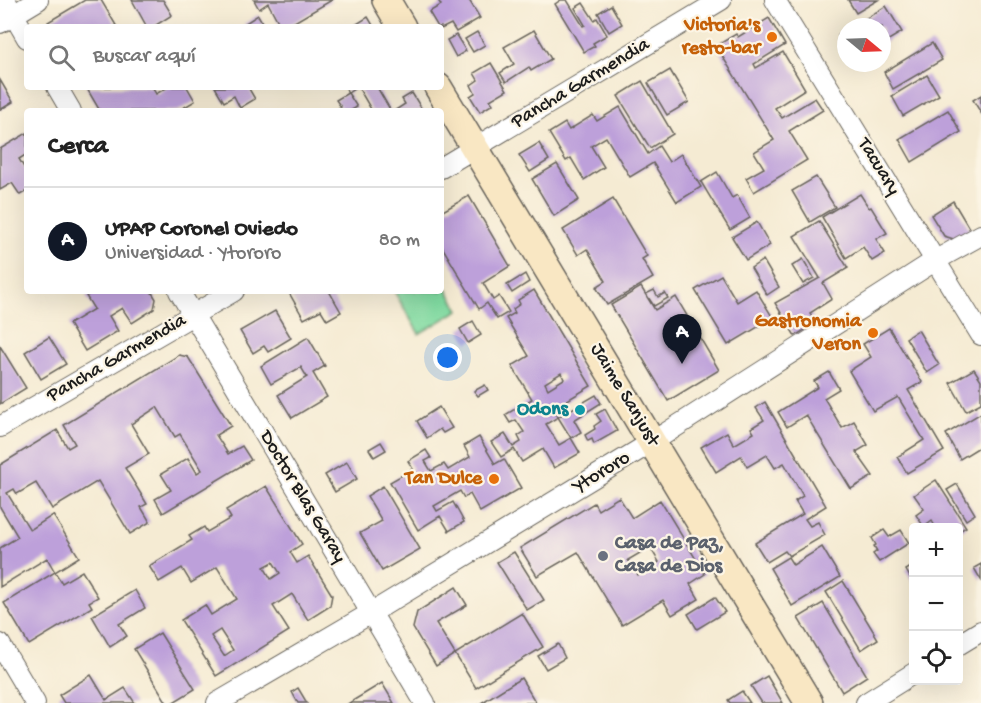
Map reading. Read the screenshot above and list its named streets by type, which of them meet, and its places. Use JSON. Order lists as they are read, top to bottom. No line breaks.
{"streets":{"main road":["Jaime Sanjust"],"street":["Pancha Garmendia","Tacuary","Ytororo","Doctor Blas Garay"]},"crossings":[["Pancha Garmendia","Jaime Sanjust"],["Pancha Garmendia","Doctor Blas Garay"],["Tacuary","Ytororo"],["Jaime Sanjust","Ytororo"],["Ytororo","Doctor Blas Garay"]],"places":["Victoria's resto-bar","Gastronomia Veron","Odons","Tan Dulce","Casa de Paz, Casa de Dios"],"north":"right","page":{"search":"Buscar aquí","heading":"Cerca","list":[{"mark":"A","name":"UPAP Coronel Oviedo","note":"Universidad · Ytororo","value":"80 m"}],"pins":"A","map_buttons":["+","−"]}}
